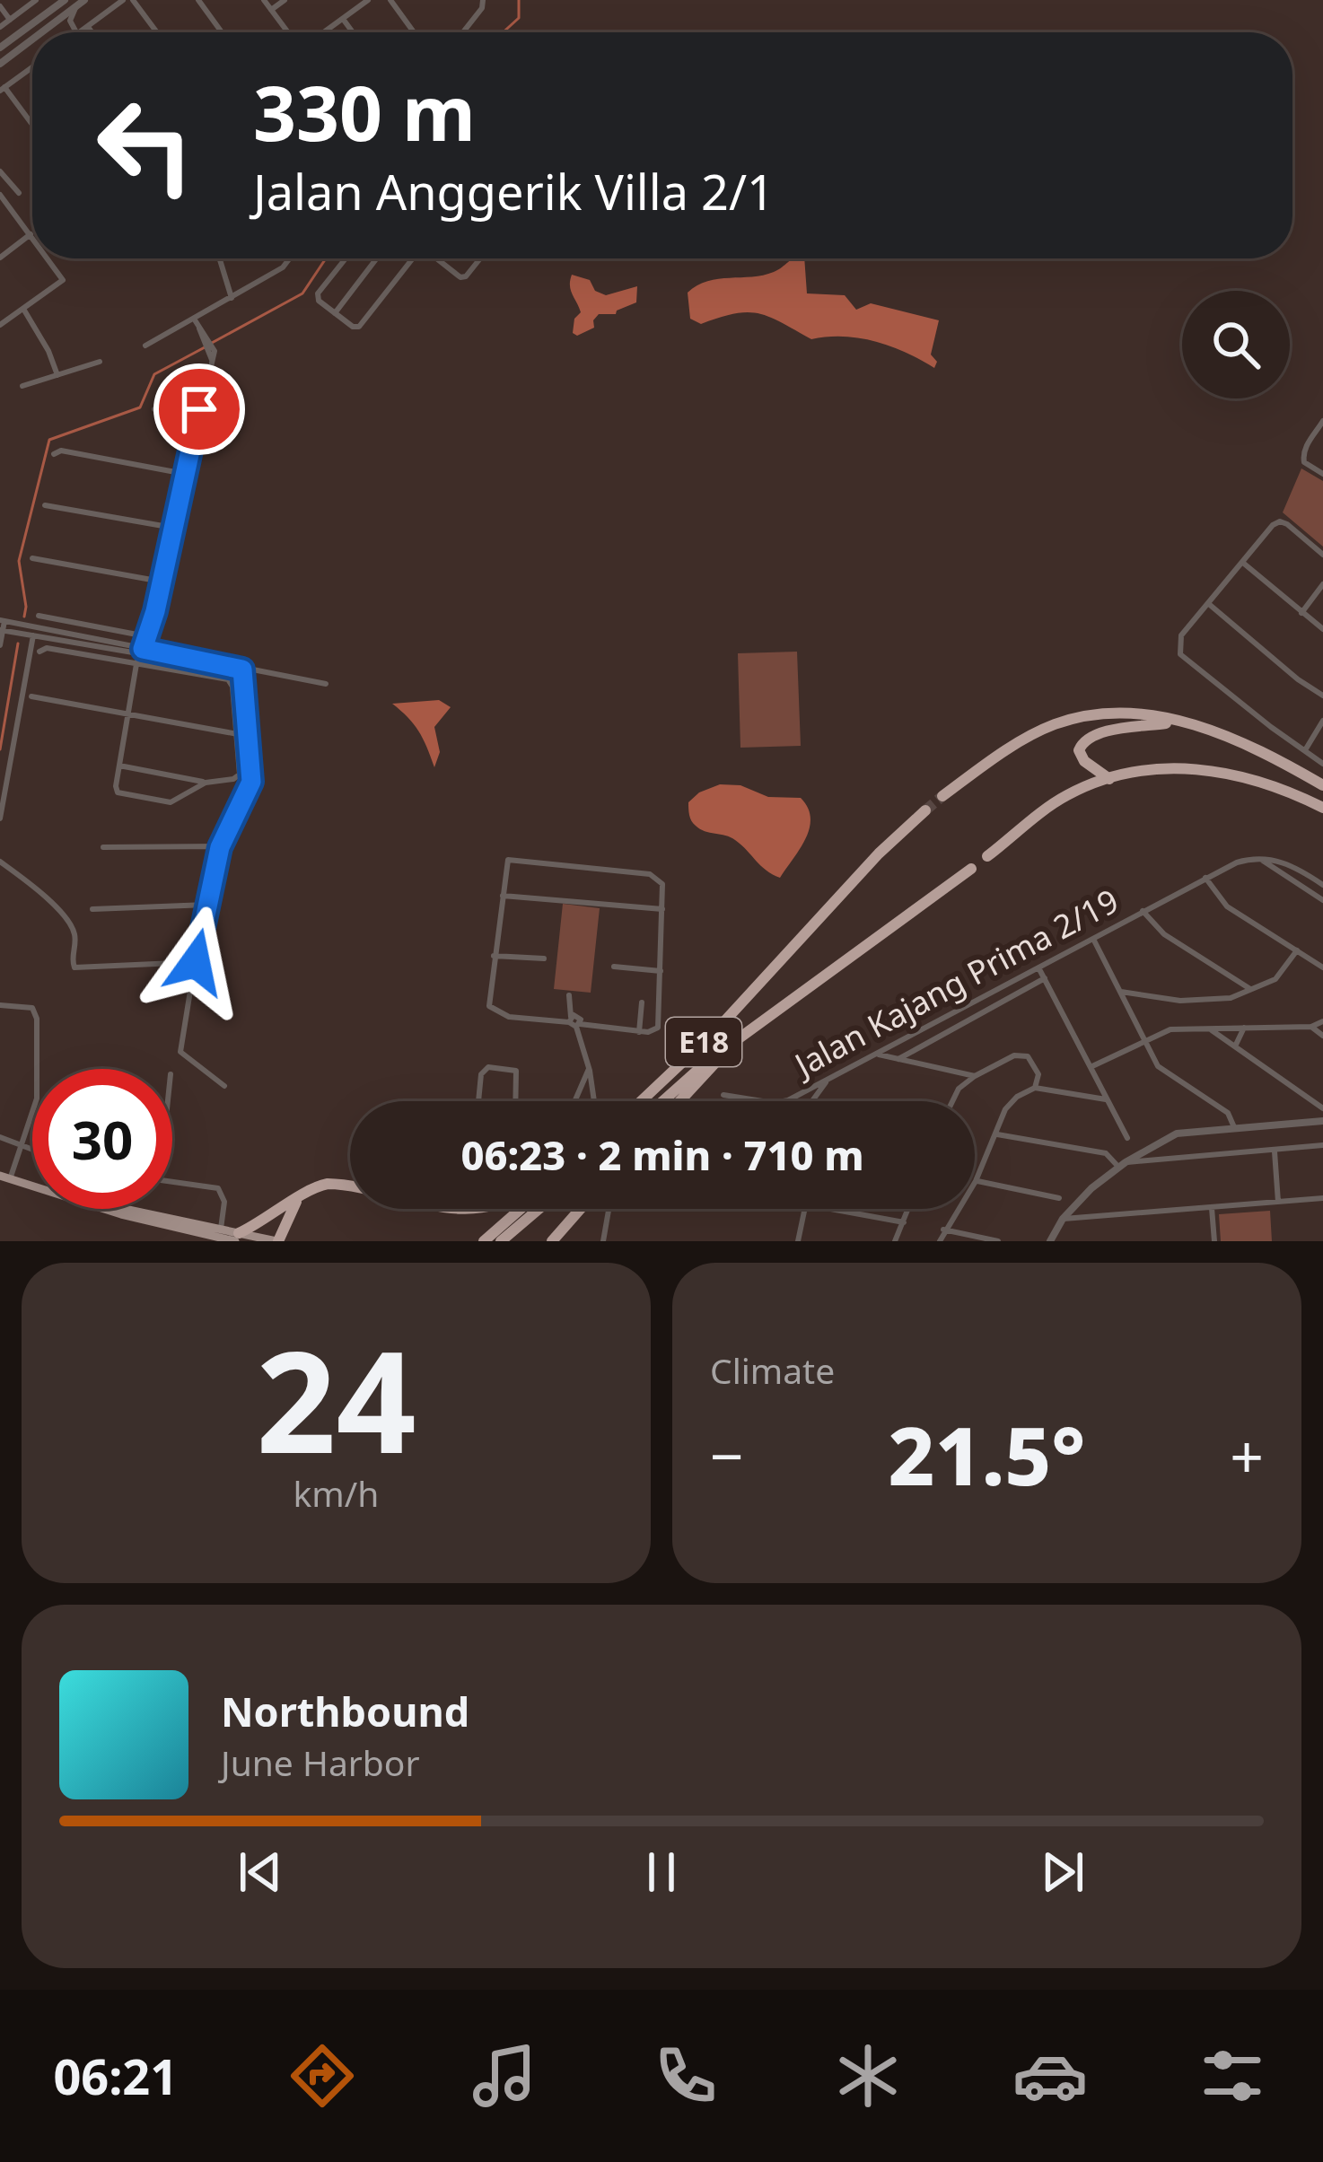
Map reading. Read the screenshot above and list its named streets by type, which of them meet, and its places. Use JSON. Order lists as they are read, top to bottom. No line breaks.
{"streets":{"highway":["E18"],"street":["Jalan Kajang Prima 2/19"]},"page":{"turn":["330 m","Jalan Anggerik Villa 2/1"],"limit":"30","trip":"06:23 · 2 min · 710 m","tile":[["24","km/h"],"Climate"],"heat":["−","21.5°","+"],"song":["Northbound","June Harbor"],"tabs":"06:21"}}
